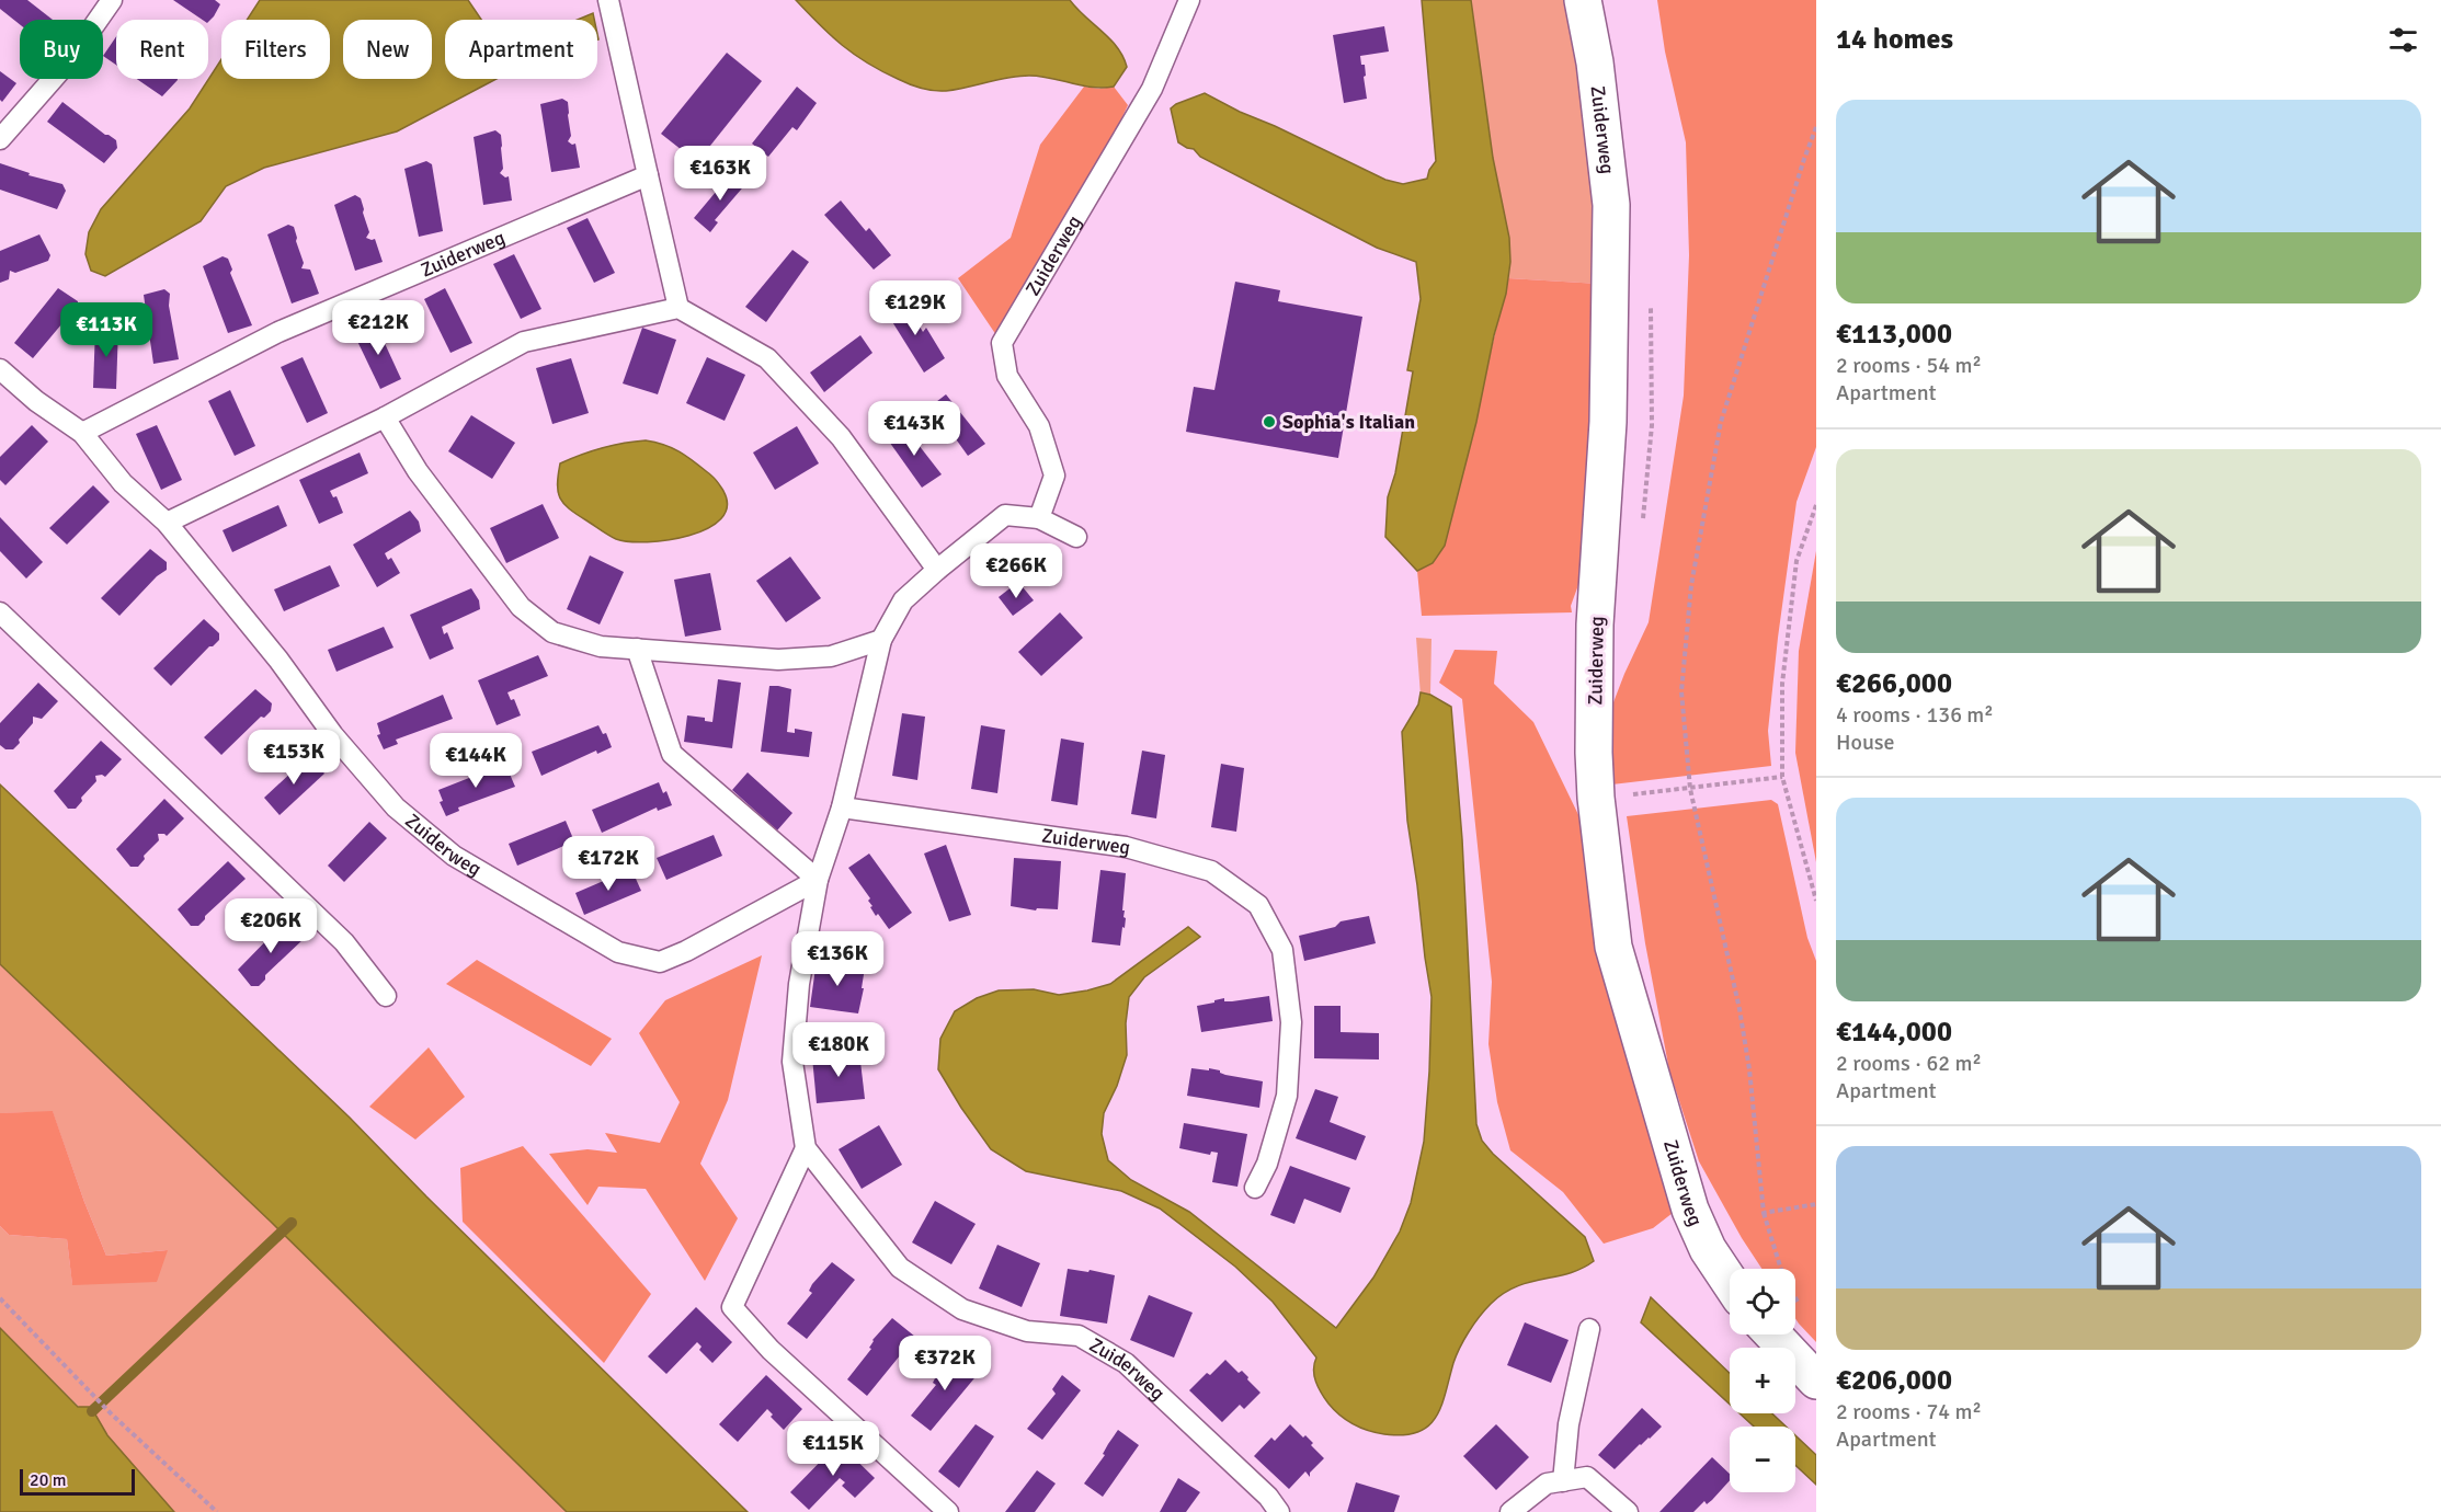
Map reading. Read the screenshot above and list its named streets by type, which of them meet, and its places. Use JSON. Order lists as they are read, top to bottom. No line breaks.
{"streets":{"street":["Zuiderweg"]},"places":["Sophia's Italian"],"scale_bar":"20 m","page":{"heading":"14 homes","chip":["Buy","Rent","Filters","New","Apartment"],"list":[{"name":"€113,000","note":"2 rooms · 54 m² · Apartment"},{"name":"€266,000","note":"4 rooms · 136 m² · House"},{"name":"€144,000","note":"2 rooms · 62 m² · Apartment"},{"name":"€206,000","note":"2 rooms · 74 m² · Apartment"}],"price":["€163K","€129K","€212K","€113K","€143K","€266K","€153K","€144K","€172K","€206K","€136K","€180K","€372K","€115K"],"map_buttons":["+","−"],"scale":"20 m"}}
